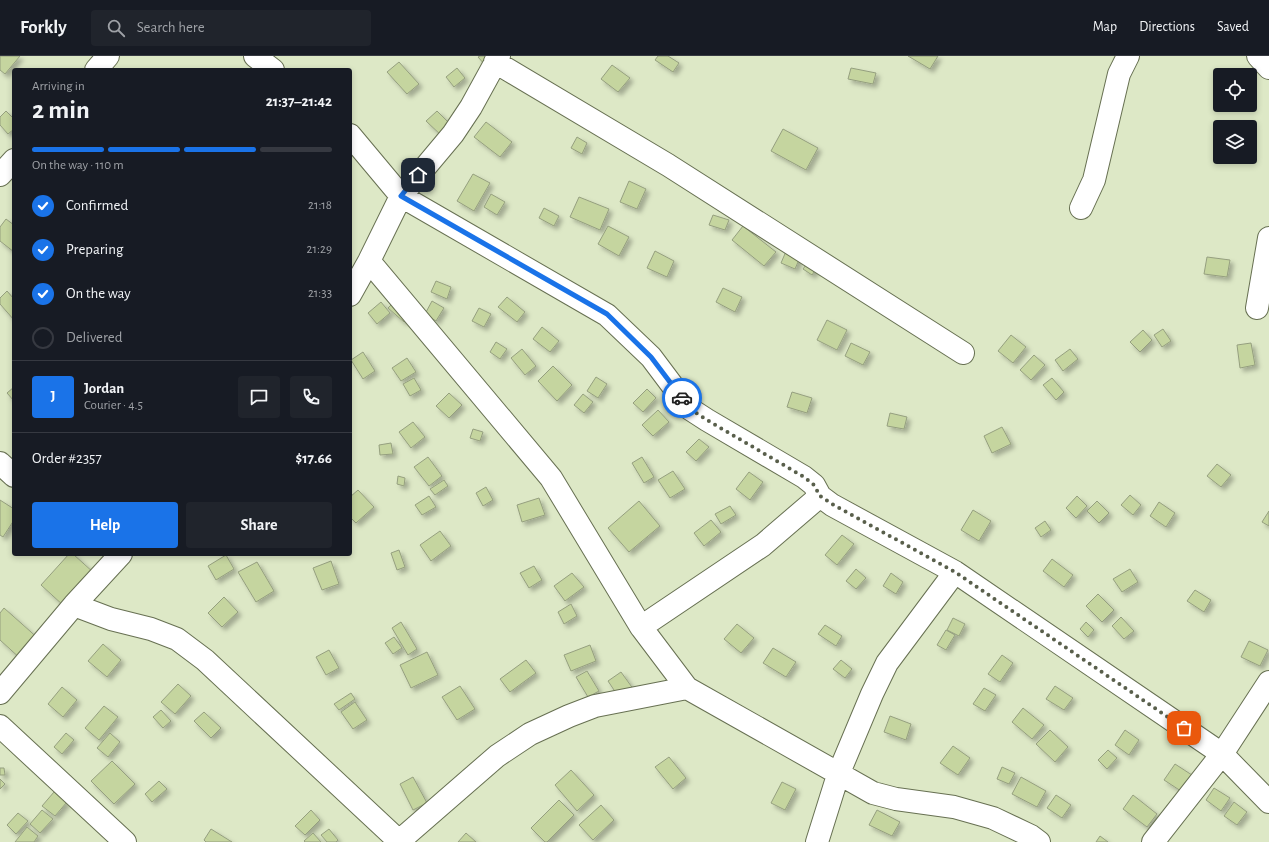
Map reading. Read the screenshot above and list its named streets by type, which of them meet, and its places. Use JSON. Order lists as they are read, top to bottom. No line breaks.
{"page":{"header":"Forkly","search":"Search here","nav":["Map","Directions","Saved"],"heading":["2 min","Arriving in","21:37–21:42"],"panel":["Jordan","Courier · 4.5","Order #2357","$17.66"],"bar":"On the way · 110 m","list":[["Confirmed","21:18"],["Preparing","21:29"],["On the way","21:33"],"Delivered"],"round":"J","buttons":["Help","Share"]}}
